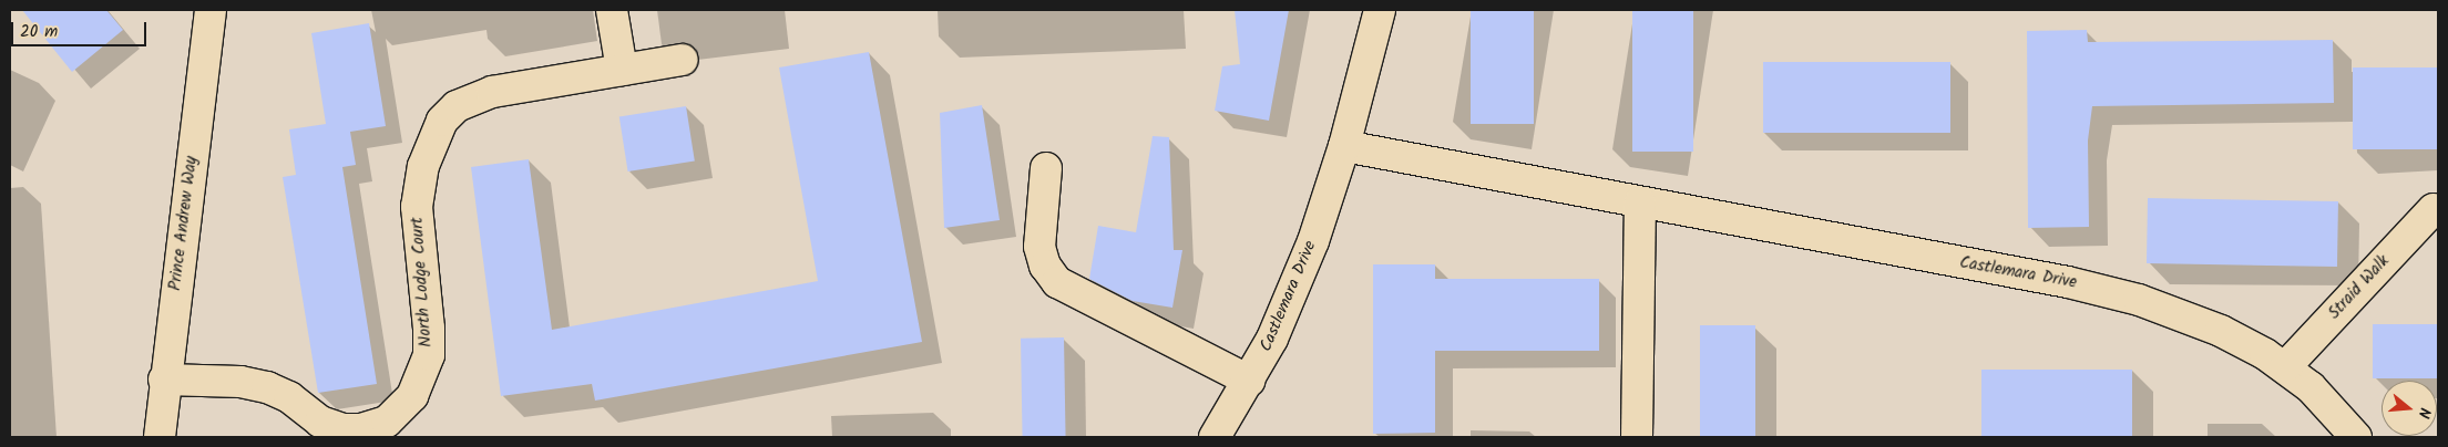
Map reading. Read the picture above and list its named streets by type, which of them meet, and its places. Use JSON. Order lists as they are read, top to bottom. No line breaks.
{"streets":{"street":["Prince Andrew Way","Castlemara Drive","North Lodge Court","Straid Walk"]},"crossings":[["Prince Andrew Way","North Lodge Court"],["Castlemara Drive","Straid Walk"]],"scale_bar":"20 m","north":"right"}
